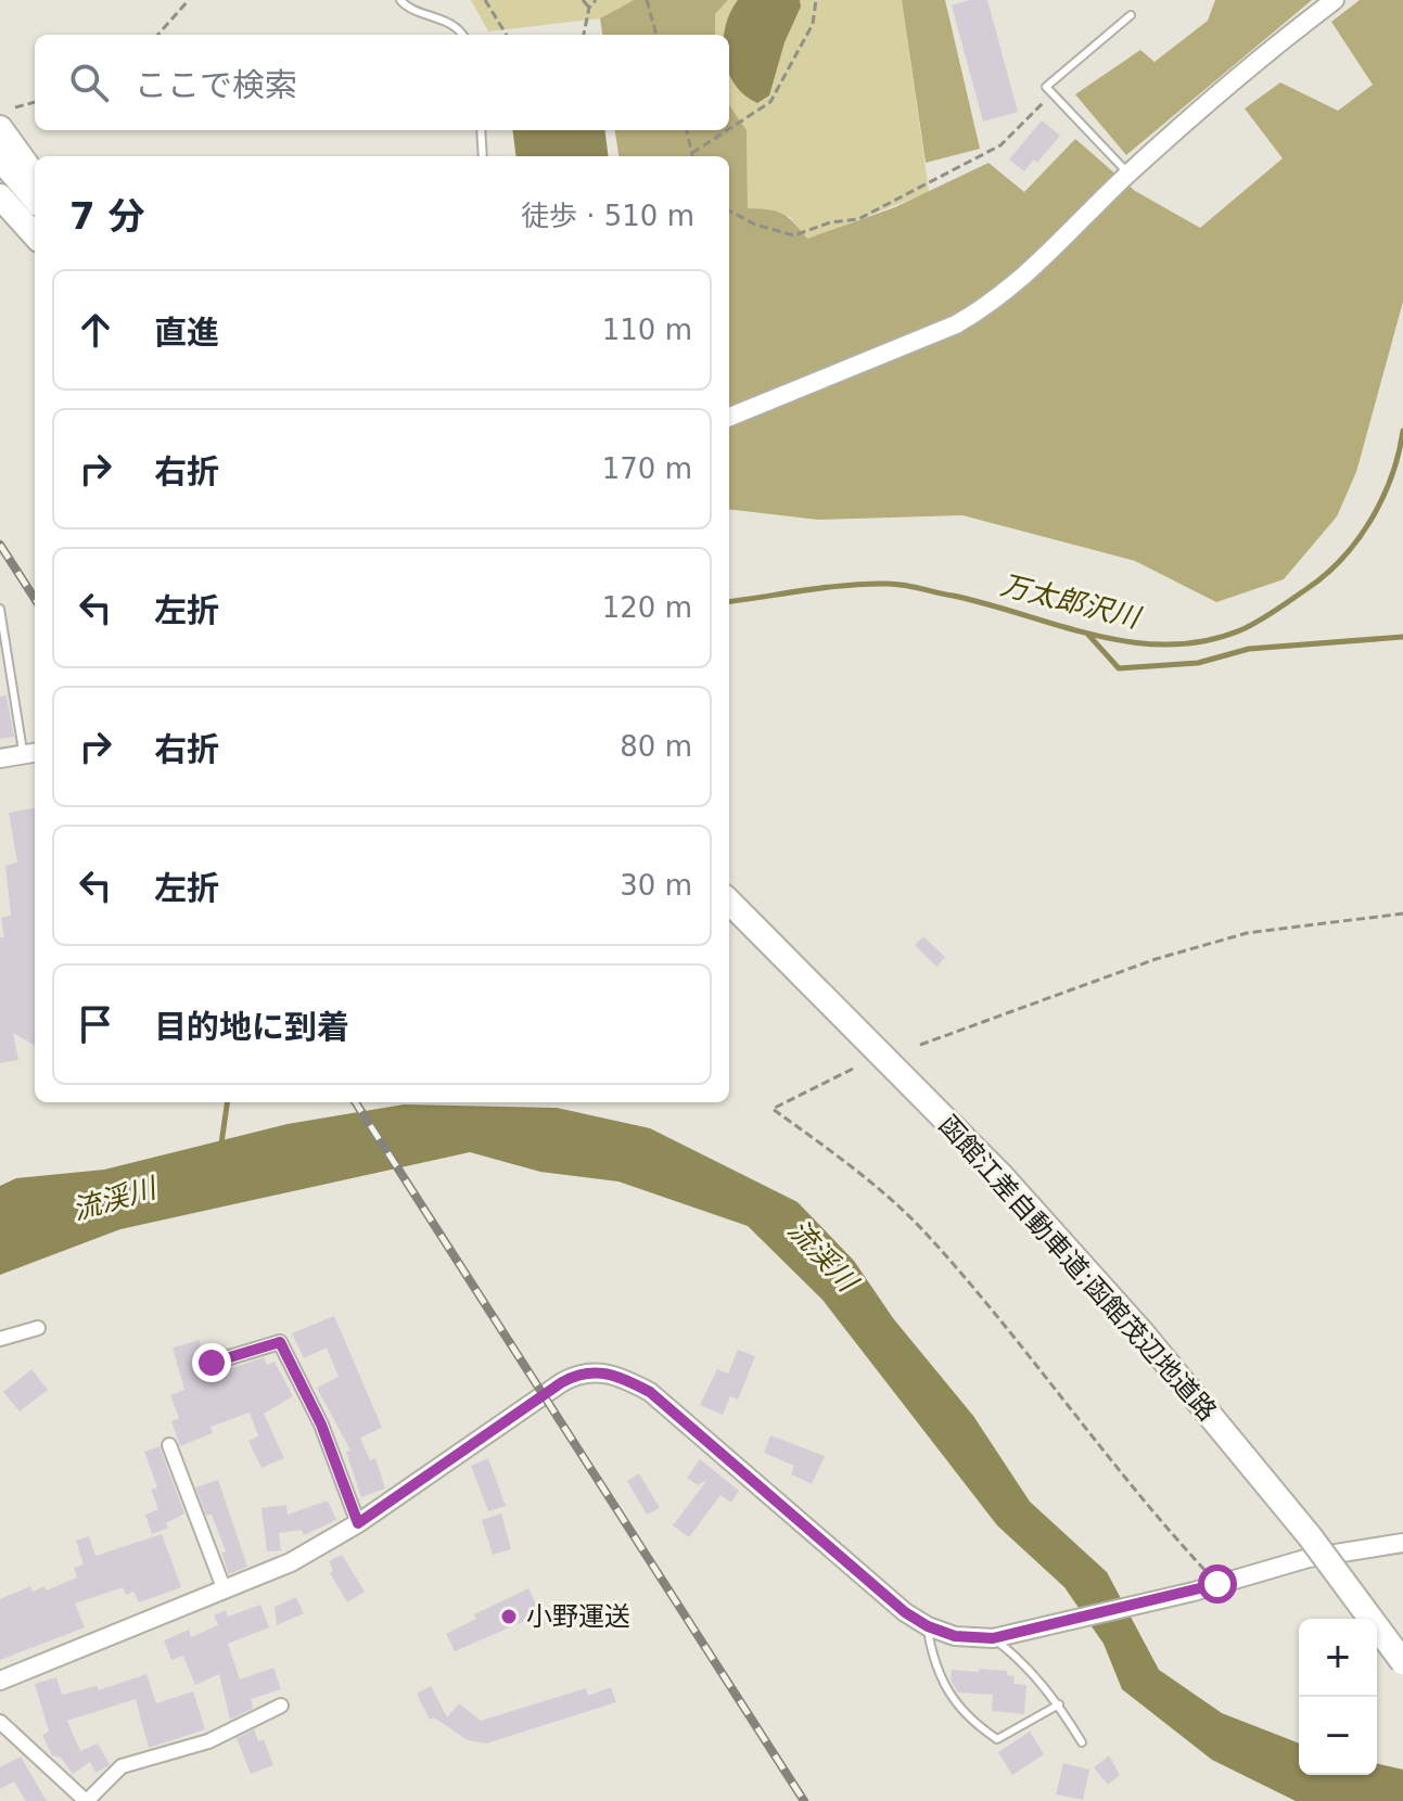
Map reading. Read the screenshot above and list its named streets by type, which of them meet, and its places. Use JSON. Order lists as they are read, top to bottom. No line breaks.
{"streets":{"highway":["函館江差自動車道;函館茂辺地道路"]},"water":["万太郎沢川","流渓川"],"places":["小野運送"],"page":{"search":"ここで検索","heading":["7 分","徒歩 · 510 m"],"list":[["直進","110 m"],["右折","170 m"],["左折","120 m"],["右折","80 m"],["左折","30 m"],"目的地に到着"],"map_buttons":["+","−"]}}
